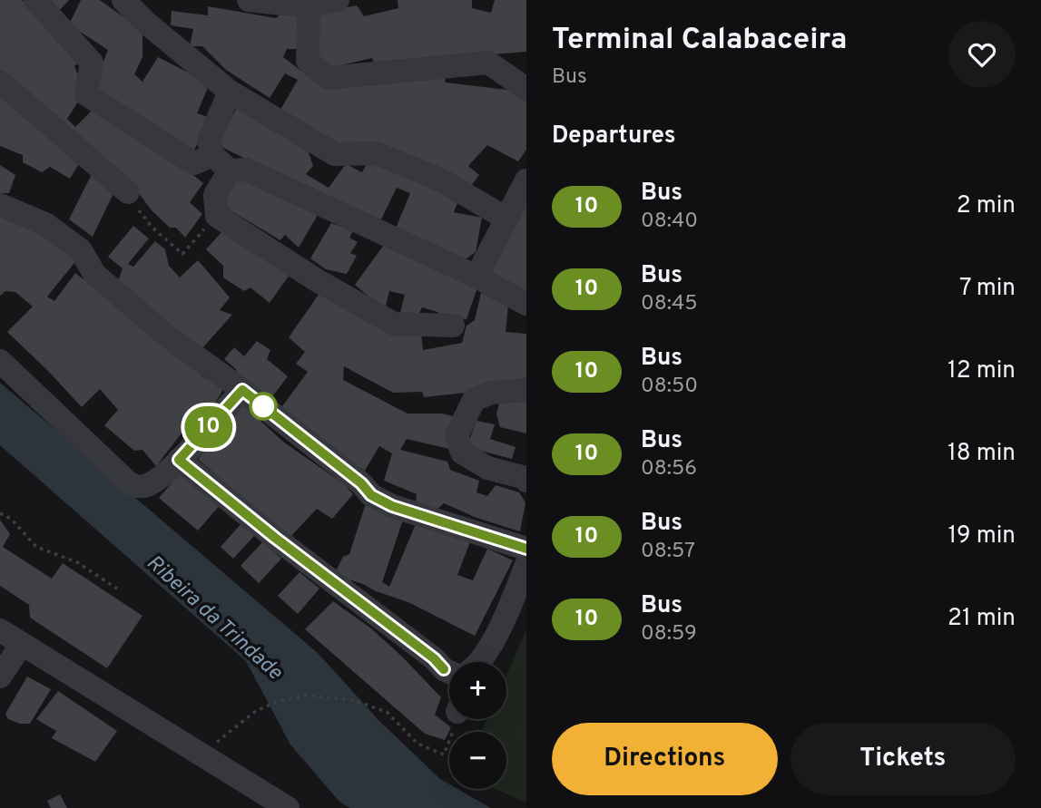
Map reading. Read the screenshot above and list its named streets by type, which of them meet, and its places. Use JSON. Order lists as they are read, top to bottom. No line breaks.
{"water":["Ribeira da Trindade"],"lines":["bus line 10"],"page":{"on_map":"10","heading":[["Terminal Calabaceira","Bus"],"Departures"],"list":[{"mark":"10","name":"Bus","note":"08:40","value":"2 min"},{"mark":"10","name":"Bus","note":"08:45","value":"7 min"},{"mark":"10","name":"Bus","note":"08:50","value":"12 min"},{"mark":"10","name":"Bus","note":"08:56","value":"18 min"},{"mark":"10","name":"Bus","note":"08:57","value":"19 min"},{"mark":"10","name":"Bus","note":"08:59","value":"21 min"}],"map_buttons":["+","−"],"buttons":["Directions","Tickets"]}}
